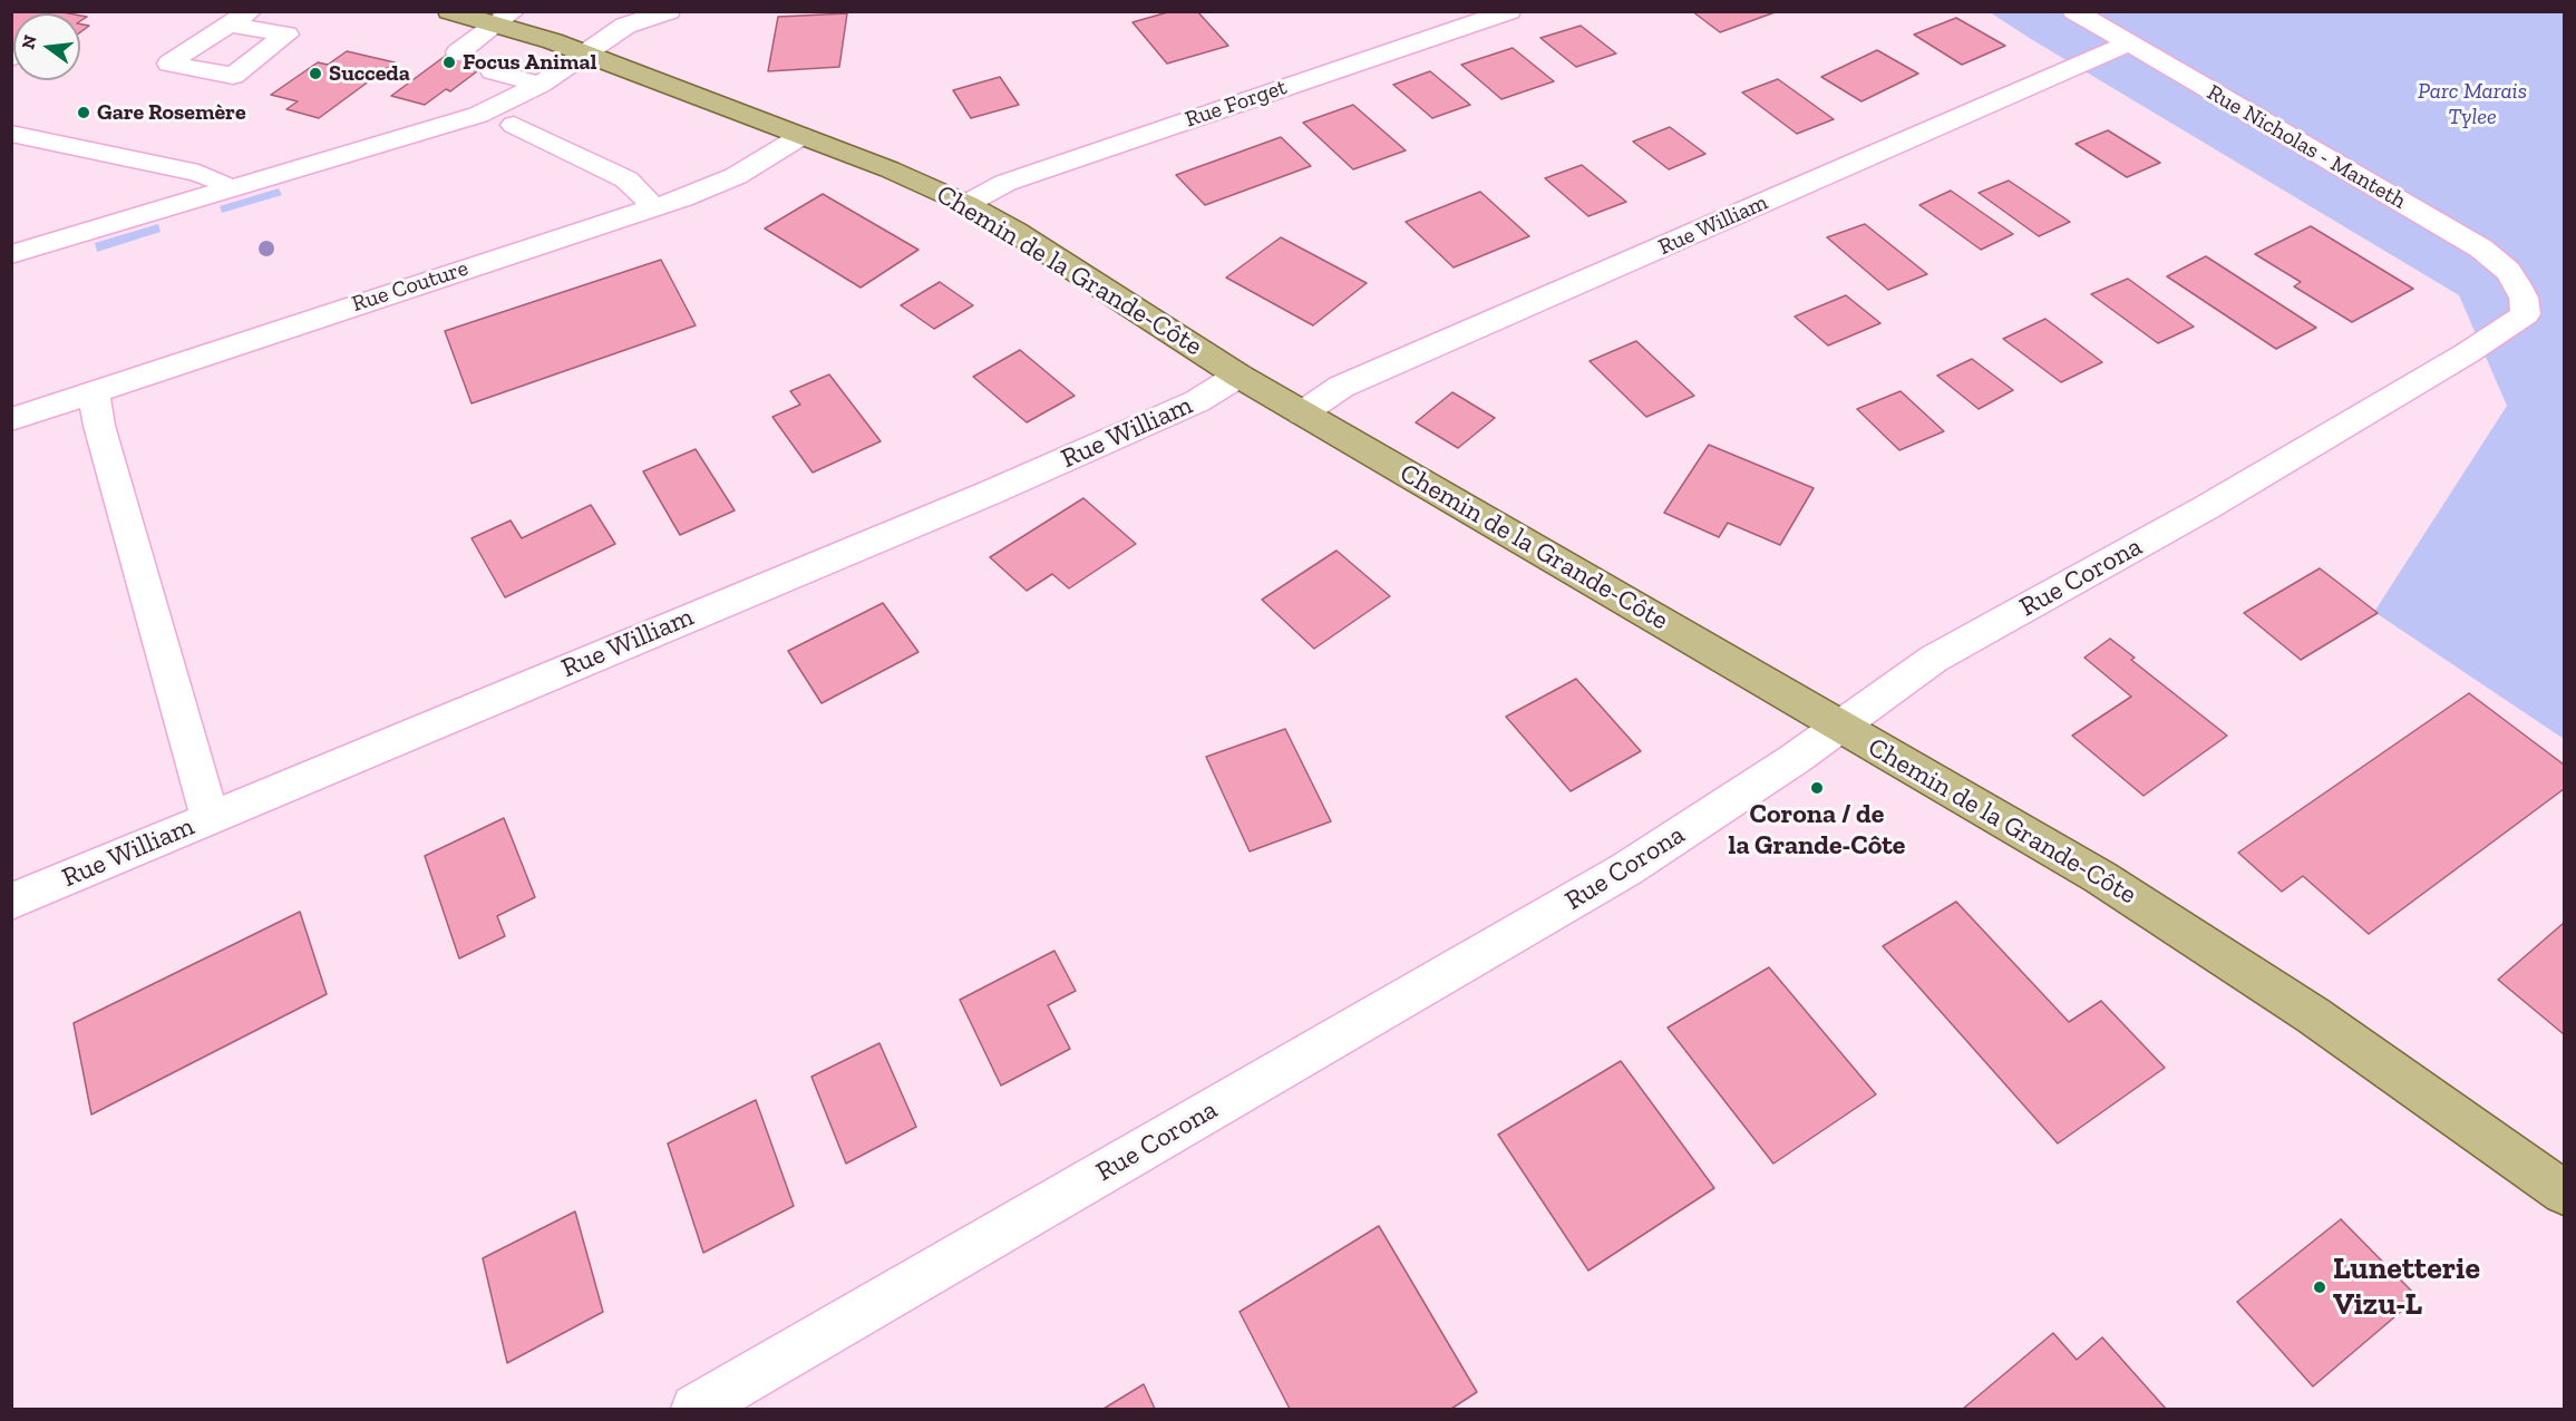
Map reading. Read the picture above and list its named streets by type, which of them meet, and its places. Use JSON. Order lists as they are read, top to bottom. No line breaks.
{"streets":{"main road":["Chemin de la Grande-Côte"],"street":["Rue Forget","Rue Nicholas - Manteth","Rue William","Rue Couture","Rue Corona"]},"crossings":[["Rue Forget","Chemin de la Grande-Côte"],["Rue Nicholas - Manteth","Rue William"],["Rue Nicholas - Manteth","Rue Corona"],["Rue William","Chemin de la Grande-Côte"],["Chemin de la Grande-Côte","Rue Couture"],["Chemin de la Grande-Côte","Rue Corona"]],"parks":["Parc Marais Tylee"],"places":["Focus Animal","Succeda","Gare Rosemère","Corona / de la Grande-Côte","Lunetterie Vizu-L"],"north":"left"}
